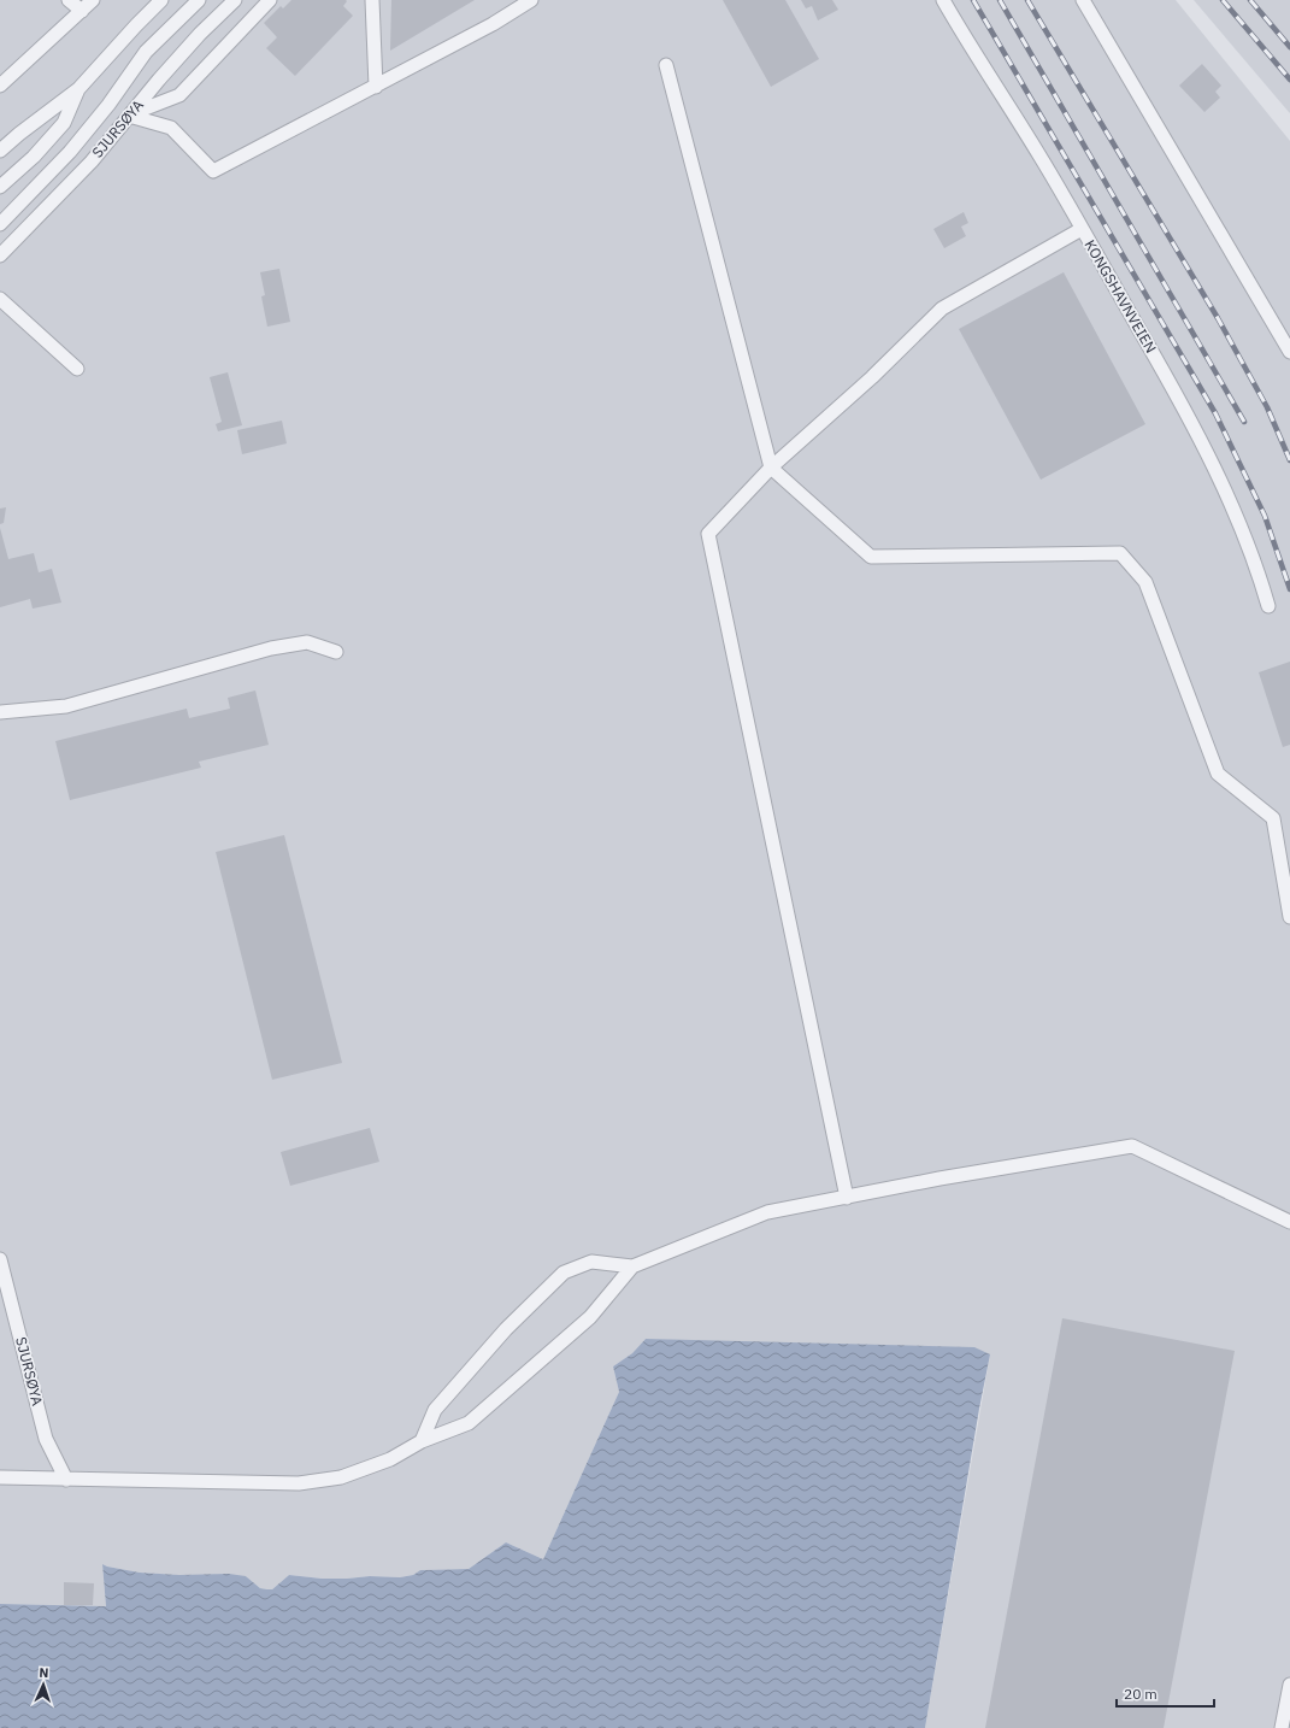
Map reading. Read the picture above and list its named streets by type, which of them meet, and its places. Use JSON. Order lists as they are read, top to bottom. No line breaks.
{"streets":{"lane":["SJURSØYA","KONGSHAVNVEIEN"]},"scale_bar":"20 m","north":"top"}
